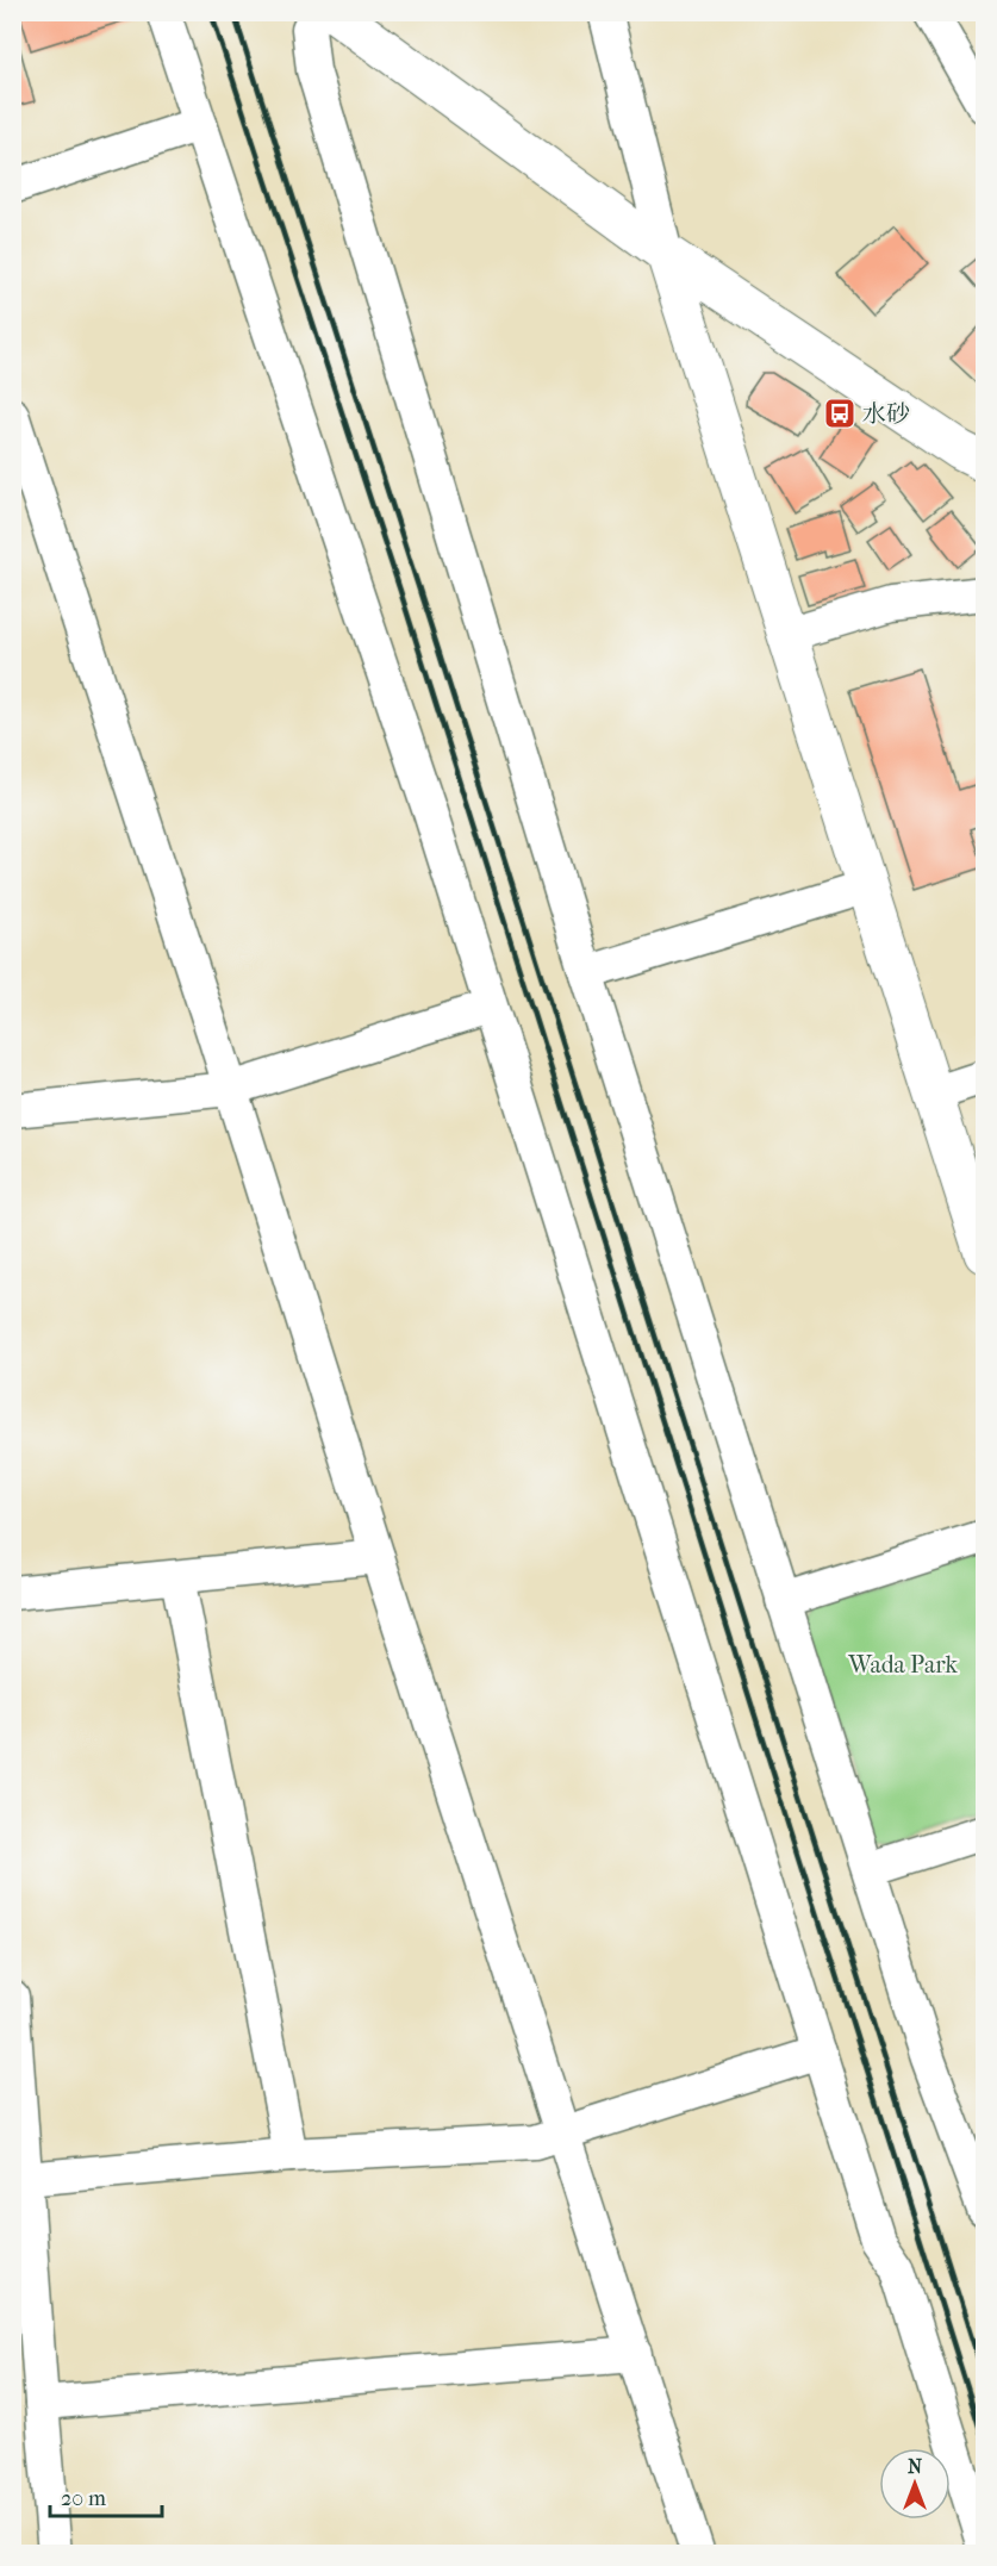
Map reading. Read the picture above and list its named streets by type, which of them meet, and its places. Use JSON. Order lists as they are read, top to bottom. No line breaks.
{"parks":["Wada Park"],"places":{"bus stop":["水砂"]},"scale_bar":"20 m","north":"top"}
